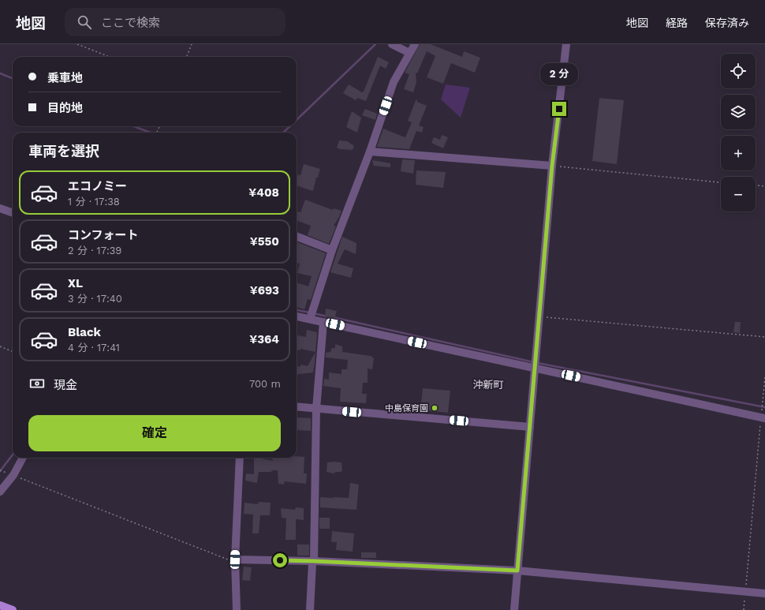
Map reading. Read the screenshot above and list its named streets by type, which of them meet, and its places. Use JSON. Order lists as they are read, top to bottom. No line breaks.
{"districts":["沖新町"],"places":["中島保育園"],"page":{"header":"地図","search":"ここで検索","nav":["地図","経路","保存済み"],"map_buttons":["+","−"],"banner":["乗車地","目的地"],"bubble":"2 分","heading":"車両を選択","list":[{"name":"エコノミー","note":"1 分 · 17:38","value":"¥408"},{"name":"コンフォート","note":"2 分 · 17:39","value":"¥550"},{"name":"XL","note":"3 分 · 17:40","value":"¥693"},{"name":"Black","note":"4 分 · 17:41","value":"¥364"}],"pay":["現金","700 m"],"buttons":"確定"}}
